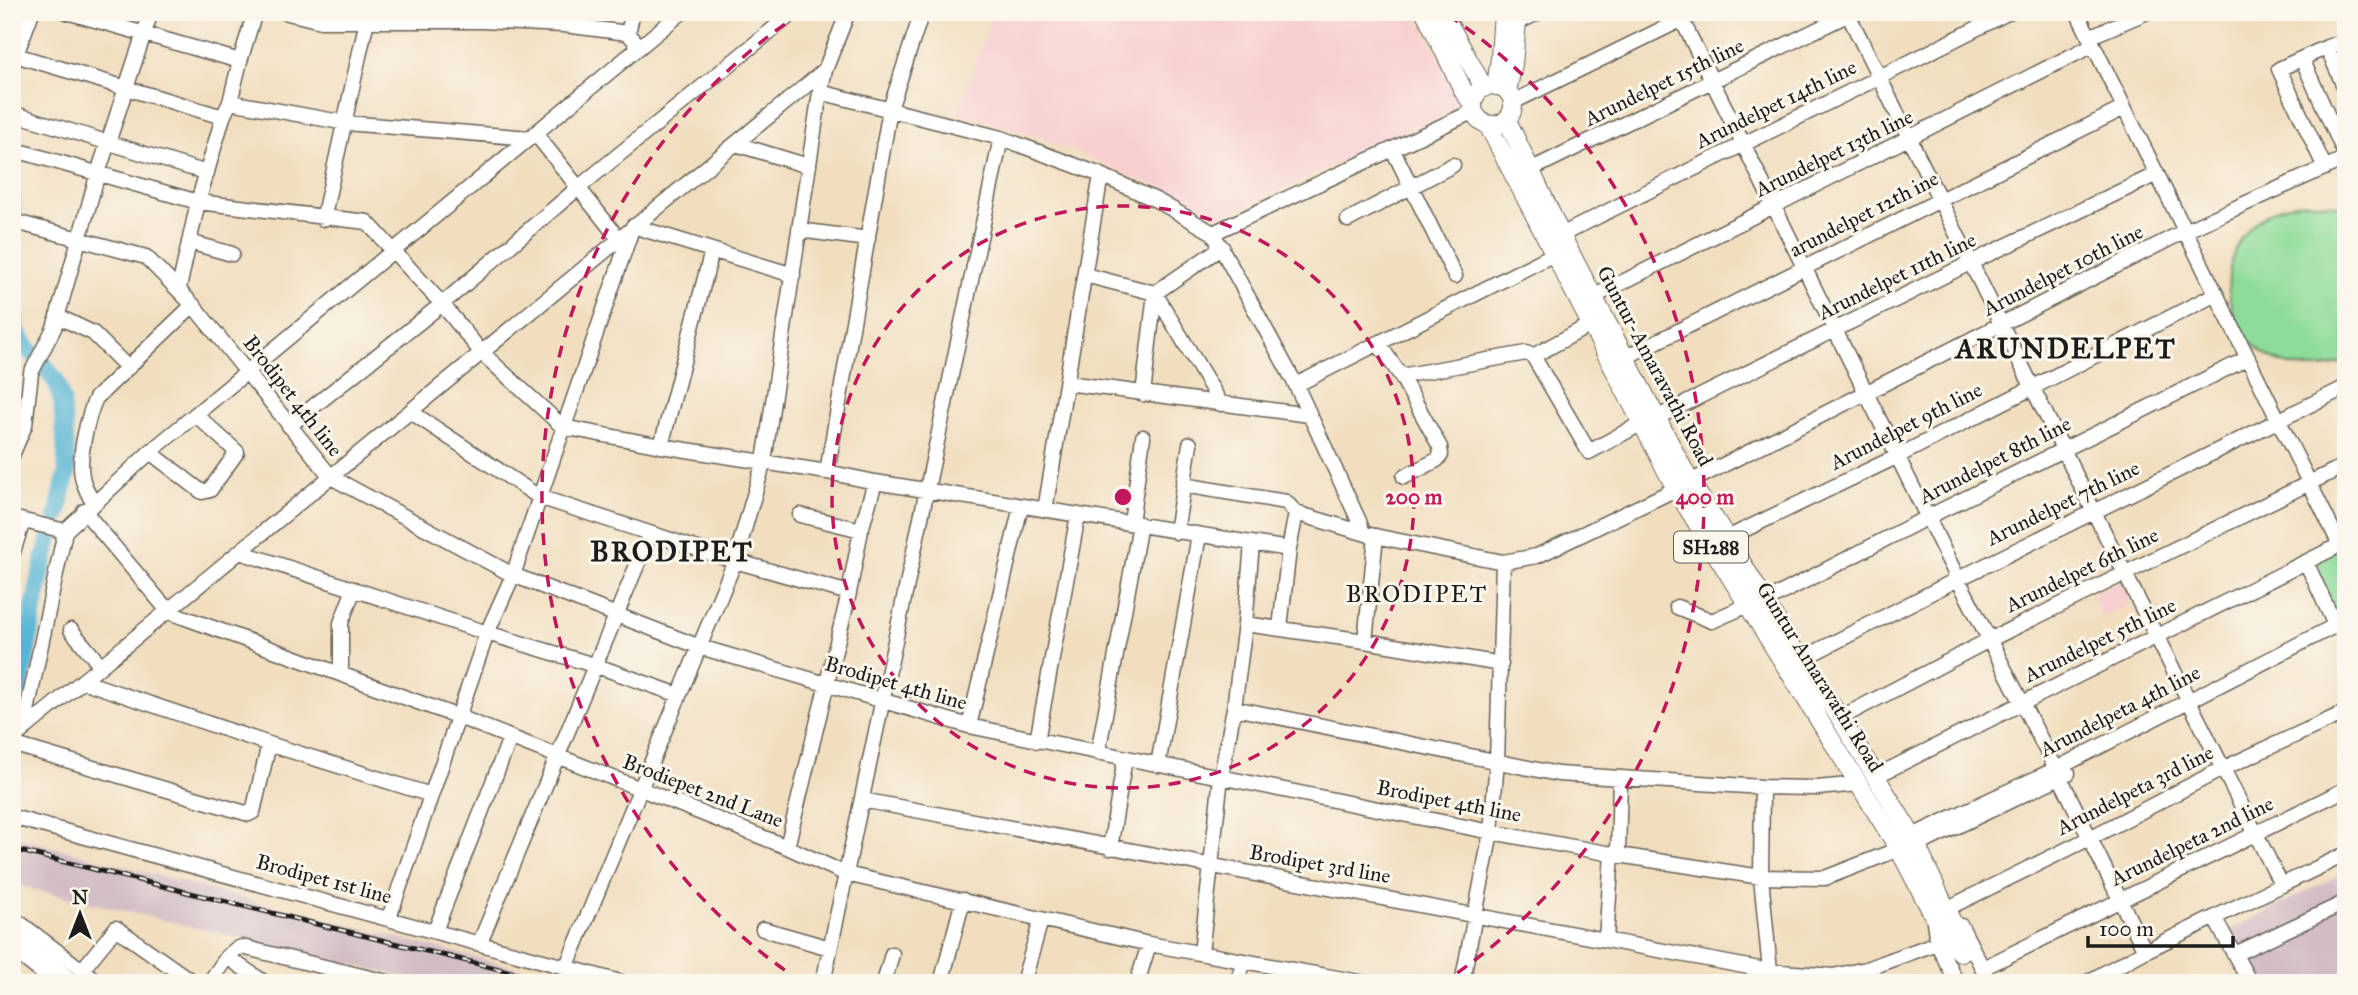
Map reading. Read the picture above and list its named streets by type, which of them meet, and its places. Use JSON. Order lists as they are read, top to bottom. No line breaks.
{"streets":{"main road":["Guntur-Amaravathi Road","SH288","Guntur Amaravathi Road"],"street":["Arundelpet 15th line","Arundelpet 14th line","Arundelpet 13th line","arundelpet 12th ine","Arundelpet 10th line","Arundelpet 11th line","Brodipet 4th line","Arundelpet 9th line","Arundelpet 8th line","Arundelpet 7th line","Arundelpet 6th line","Arundelpet 5th line","Arundelpeta 4th line","Arundelpeta 3rd line","Brodiepet 2nd Lane","Arundelpeta 2nd line","Brodipet 3rd line","Brodipet 1st line"]},"crossings":[["Arundelpet 15th line","Guntur-Amaravathi Road"],["Arundelpet 14th line","Guntur-Amaravathi Road"],["Arundelpet 13th line","Guntur-Amaravathi Road"],["arundelpet 12th ine","Guntur-Amaravathi Road"],["arundelpet 12th ine","Guntur Amaravathi Road"],["Arundelpet 10th line","Guntur-Amaravathi Road"],["Arundelpet 10th line","Guntur Amaravathi Road"],["Arundelpet 11th line","Guntur Amaravathi Road"],["Guntur-Amaravathi Road","Arundelpet 9th line"],["Guntur-Amaravathi Road","Arundelpet 8th line"],["Guntur-Amaravathi Road","Arundelpet 7th line"],["Guntur-Amaravathi Road","SH288"],["Guntur-Amaravathi Road","Arundelpet 6th line"],["Guntur-Amaravathi Road","Arundelpet 5th line"],["Guntur-Amaravathi Road","Guntur Amaravathi Road"],["Brodipet 4th line","Guntur Amaravathi Road"],["Brodipet 4th line","Arundelpeta 4th line"],["Arundelpet 8th line","Guntur Amaravathi Road"],["SH288","Guntur Amaravathi Road"],["Arundelpet 5th line","Guntur Amaravathi Road"],["Guntur Amaravathi Road","Arundelpeta 4th line"],["Guntur Amaravathi Road","Arundelpeta 3rd line"]],"districts":["ARUNDELPET","BRODIPET","BRODIPET"],"scale_bar":"100 m","north":"top","rings":["200 m","400 m"]}
